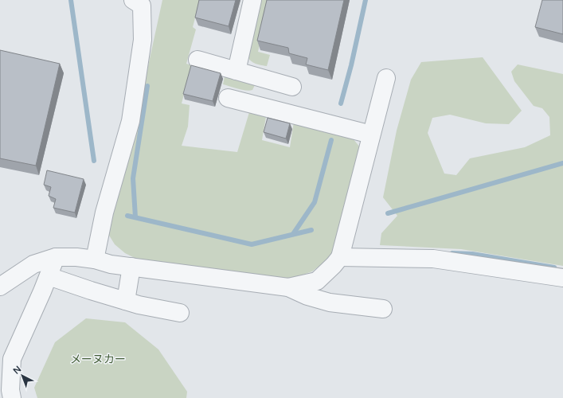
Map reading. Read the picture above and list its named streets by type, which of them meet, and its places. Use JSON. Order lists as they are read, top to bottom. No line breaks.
{"parks":["メーヌカー"],"north":"top left"}
